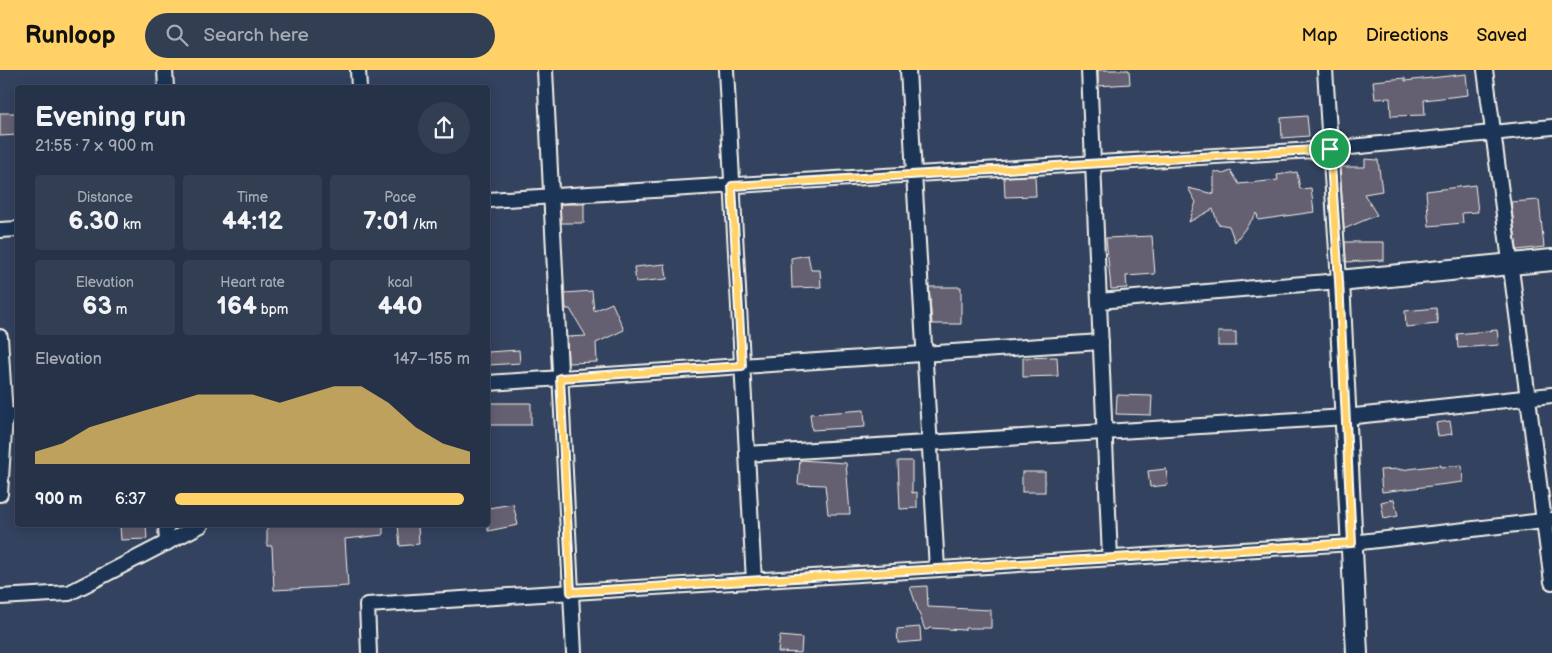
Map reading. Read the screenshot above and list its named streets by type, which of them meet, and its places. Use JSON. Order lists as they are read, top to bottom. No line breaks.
{"page":{"header":"Runloop","search":"Search here","nav":["Map","Directions","Saved"],"heading":["Evening run","21:55 · 7 × 900 m"],"stats":[["Distance","6.30 km"],["Time","44:12"],["Pace","7:01 /km"],["Elevation","63 m"],["Heart rate","164 bpm"],["kcal","440"]],"chart":["Elevation","147–155 m"],"list":[{"name":"900 m","note":"6:37"}]}}
